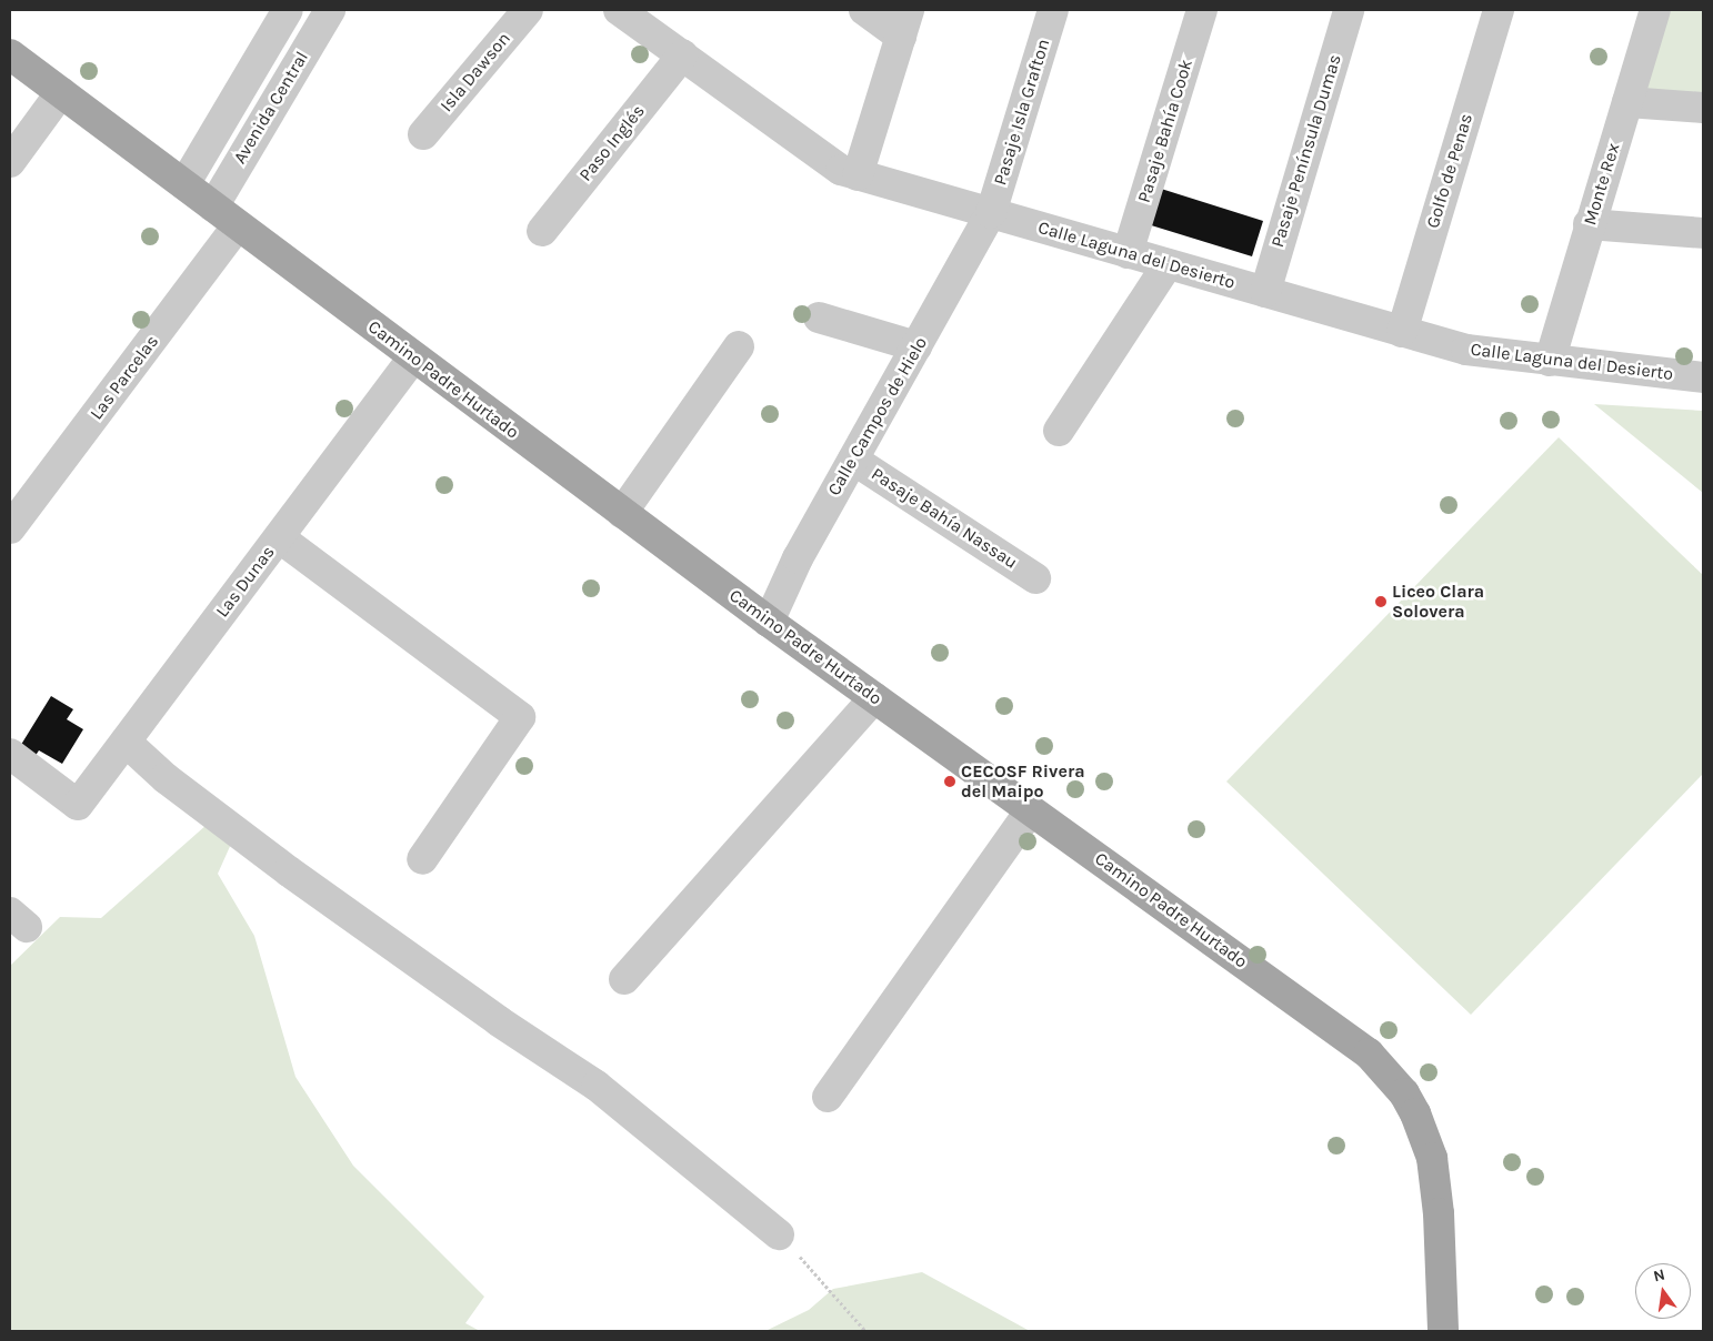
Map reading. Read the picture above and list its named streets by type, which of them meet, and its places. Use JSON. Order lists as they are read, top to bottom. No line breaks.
{"streets":{"main road":["Camino Padre Hurtado"],"street":["Isla Dawson","Avenida Central","Pasaje Isla Grafton","Pasaje Bahía Cook","Paso Inglés","Pasaje Península Dumas","Golfo de Penas","Monte Rex","Calle Laguna del Desierto","Las Parcelas","Calle Campos de Hielo","Pasaje Bahía Nassau","Las Dunas"]},"crossings":[["Avenida Central","Camino Padre Hurtado"],["Pasaje Isla Grafton","Calle Laguna del Desierto"],["Pasaje Isla Grafton","Calle Campos de Hielo"],["Pasaje Bahía Cook","Calle Laguna del Desierto"],["Paso Inglés","Calle Laguna del Desierto"],["Pasaje Península Dumas","Calle Laguna del Desierto"],["Golfo de Penas","Calle Laguna del Desierto"],["Monte Rex","Calle Laguna del Desierto"],["Calle Laguna del Desierto","Calle Campos de Hielo"],["Las Parcelas","Camino Padre Hurtado"],["Camino Padre Hurtado","Calle Campos de Hielo"],["Camino Padre Hurtado","Las Dunas"],["Calle Campos de Hielo","Pasaje Bahía Nassau"]],"places":["Liceo Clara Solovera","CECOSF Rivera del Maipo"],"north":"top"}
